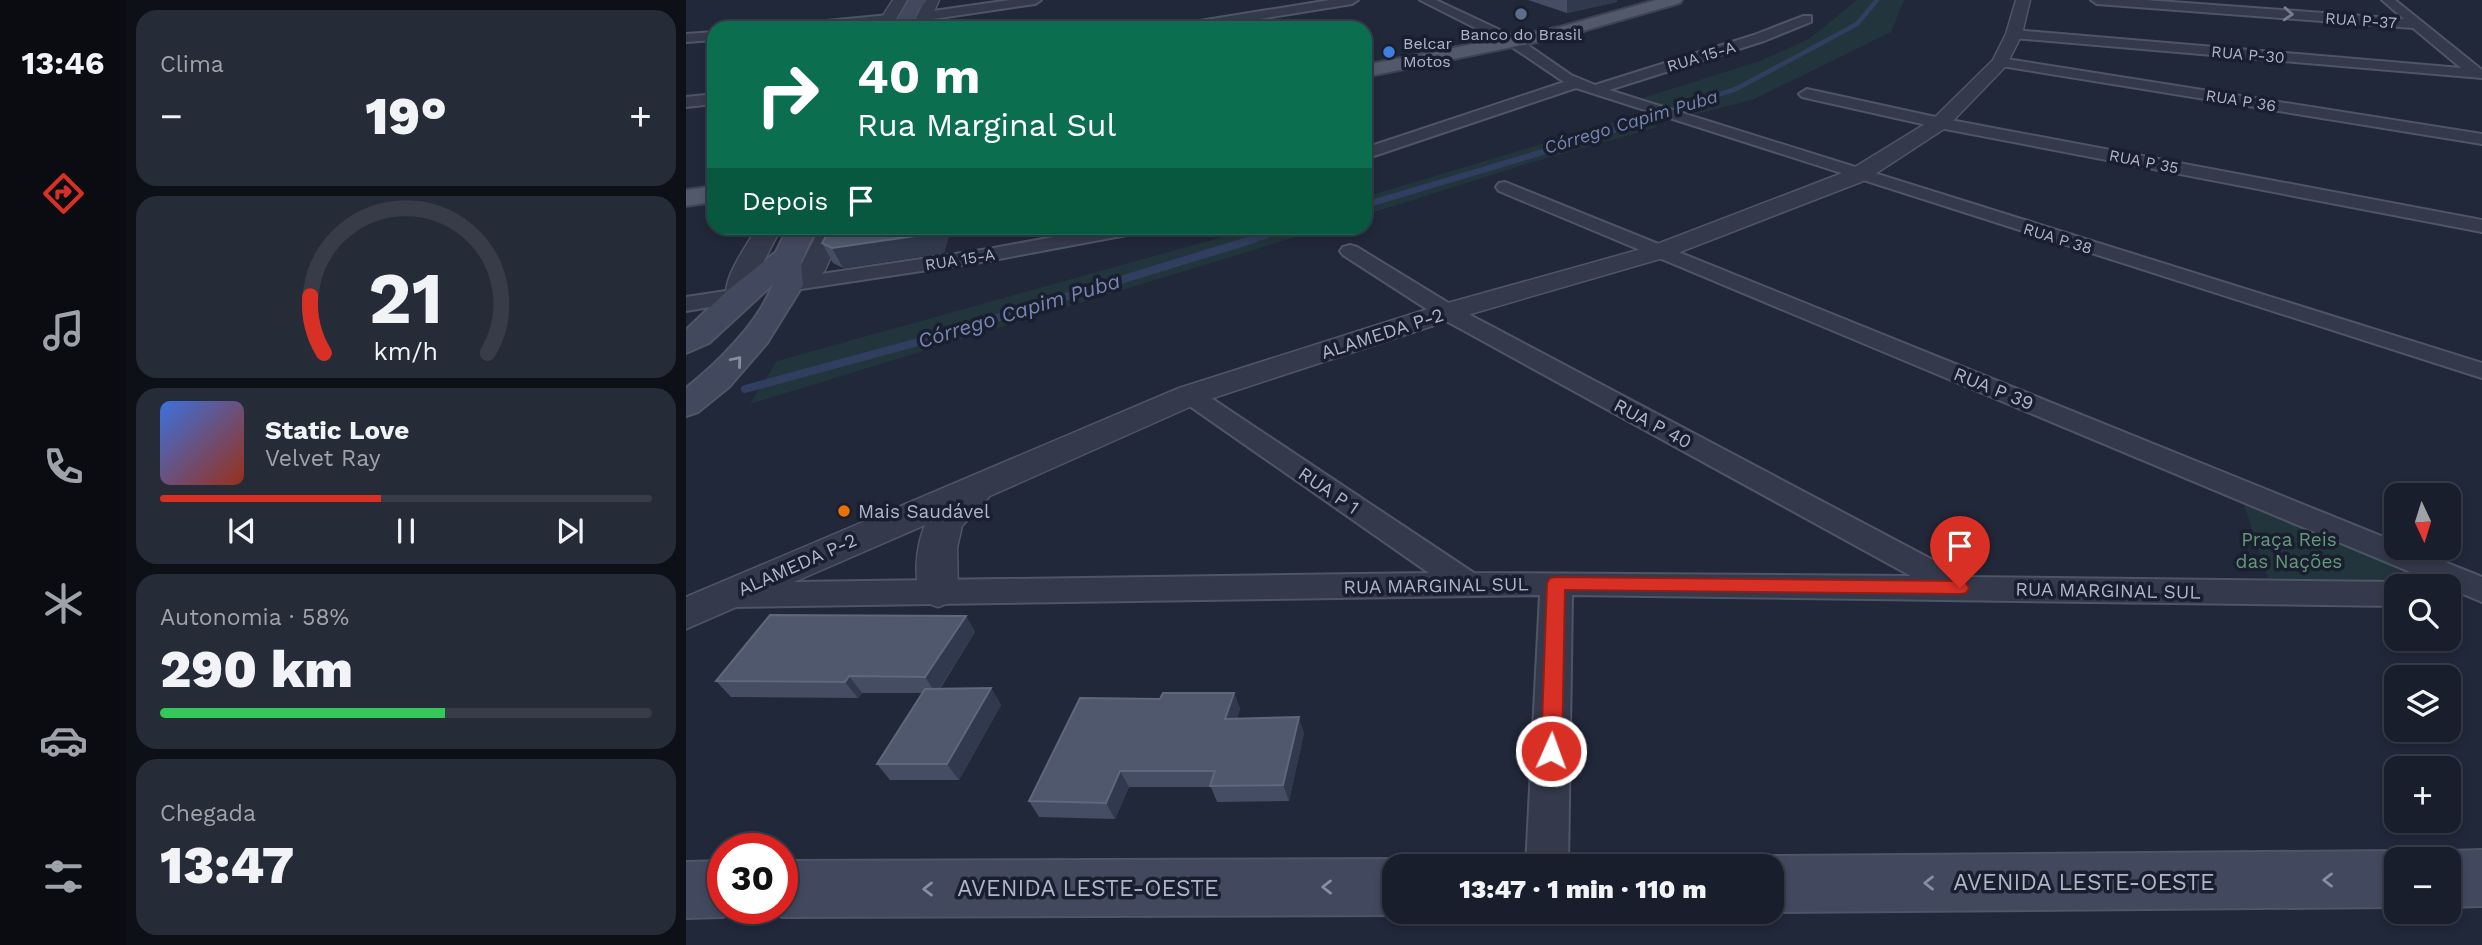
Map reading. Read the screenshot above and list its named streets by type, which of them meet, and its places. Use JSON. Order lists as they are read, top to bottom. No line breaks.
{"streets":{"main road":["AVENIDA LESTE-OESTE"],"street":["RUA P-37","RUA P-30","RUA 15-A","RUA P 36","RUA P 35","RUA P 38","ALAMEDA P-2","RUA P 39","RUA P 40","RUA P 1","RUA MARGINAL SUL"]},"crossings":[["RUA P-30","ALAMEDA P-2"],["RUA 15-A","RUA P 38"],["RUA P 36","ALAMEDA P-2"],["RUA P 35","ALAMEDA P-2"],["RUA P 38","ALAMEDA P-2"],["ALAMEDA P-2","RUA P 39"],["ALAMEDA P-2","RUA P 40"],["ALAMEDA P-2","RUA P 1"],["ALAMEDA P-2","RUA MARGINAL SUL"],["RUA P 40","RUA MARGINAL SUL"],["RUA P 1","RUA MARGINAL SUL"]],"one_way":["RUA P-37","AVENIDA LESTE-OESTE"],"water":["Córrego Capim Puba"],"parks":["Praça Reis das Nações"],"places":["Banco do Brasil","Belcar Motos","Mais Saudável"],"north":"bottom","page":{"tabs":"13:46","tile":["Clima",["Autonomia · 58%","290 km"],["Chegada","13:47"]],"turn":["40 m","Rua Marginal Sul"],"heat":["−","19°","+"],"then":"Depois","song":["Static Love","Velvet Ray"],"map_buttons":["+","−"],"limit":"30","trip":"13:47 · 1 min · 110 m","gauge":["21","km/h"]}}
